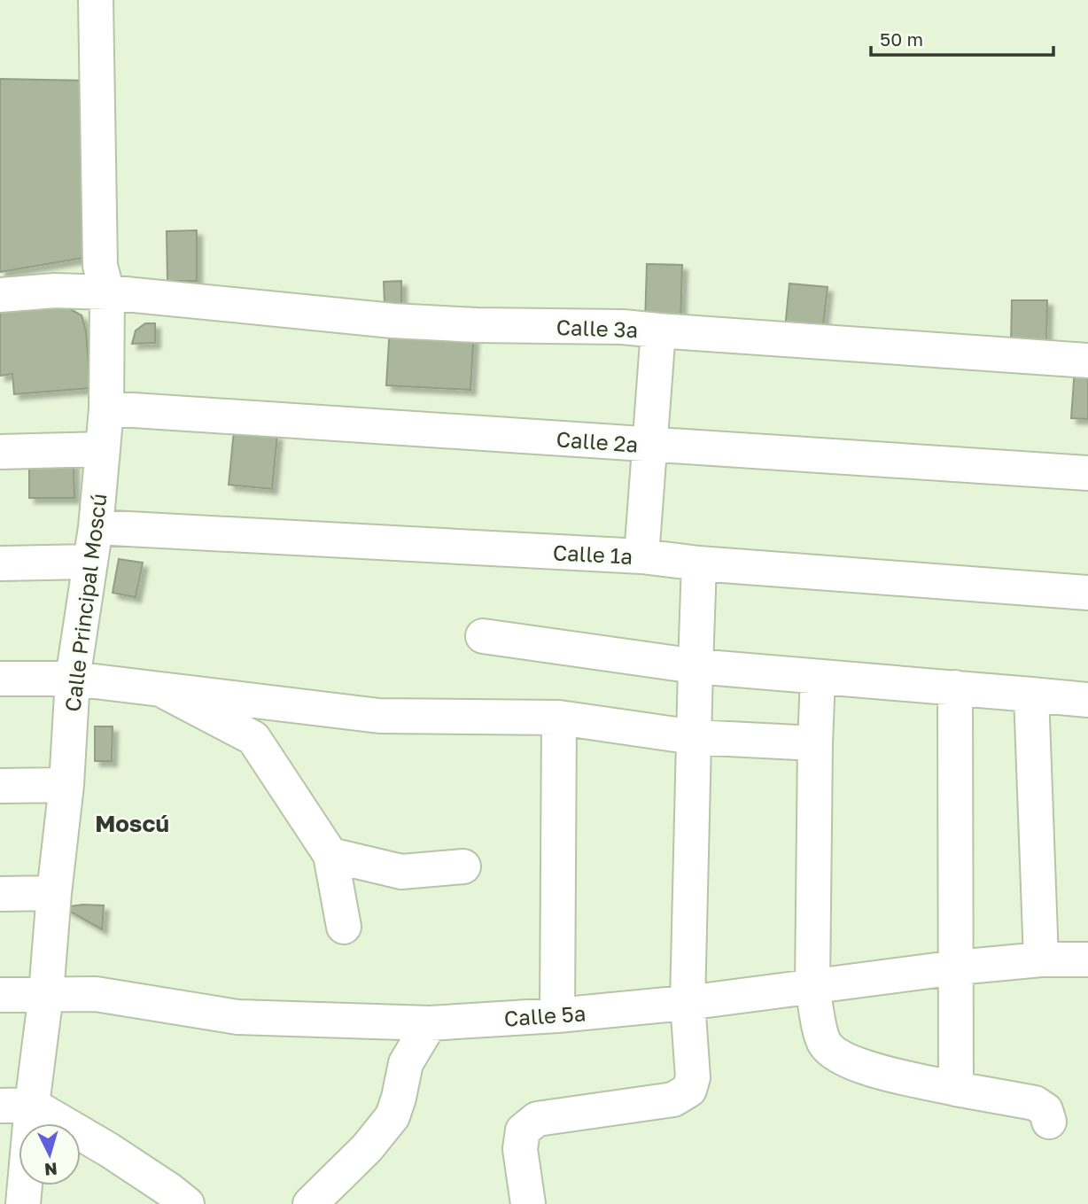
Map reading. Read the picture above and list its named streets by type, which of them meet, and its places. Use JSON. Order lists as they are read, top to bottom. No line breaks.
{"streets":{"street":["Calle 3ª","Calle 2ª","Calle 1ª","Calle Principal Moscú","Calle 5ª"]},"crossings":[["Calle 3ª","Calle Principal Moscú"],["Calle 2ª","Calle Principal Moscú"],["Calle 1ª","Calle Principal Moscú"],["Calle Principal Moscú","Calle 5ª"]],"districts":["Moscú"],"scale_bar":"50 m","north":"bottom"}
